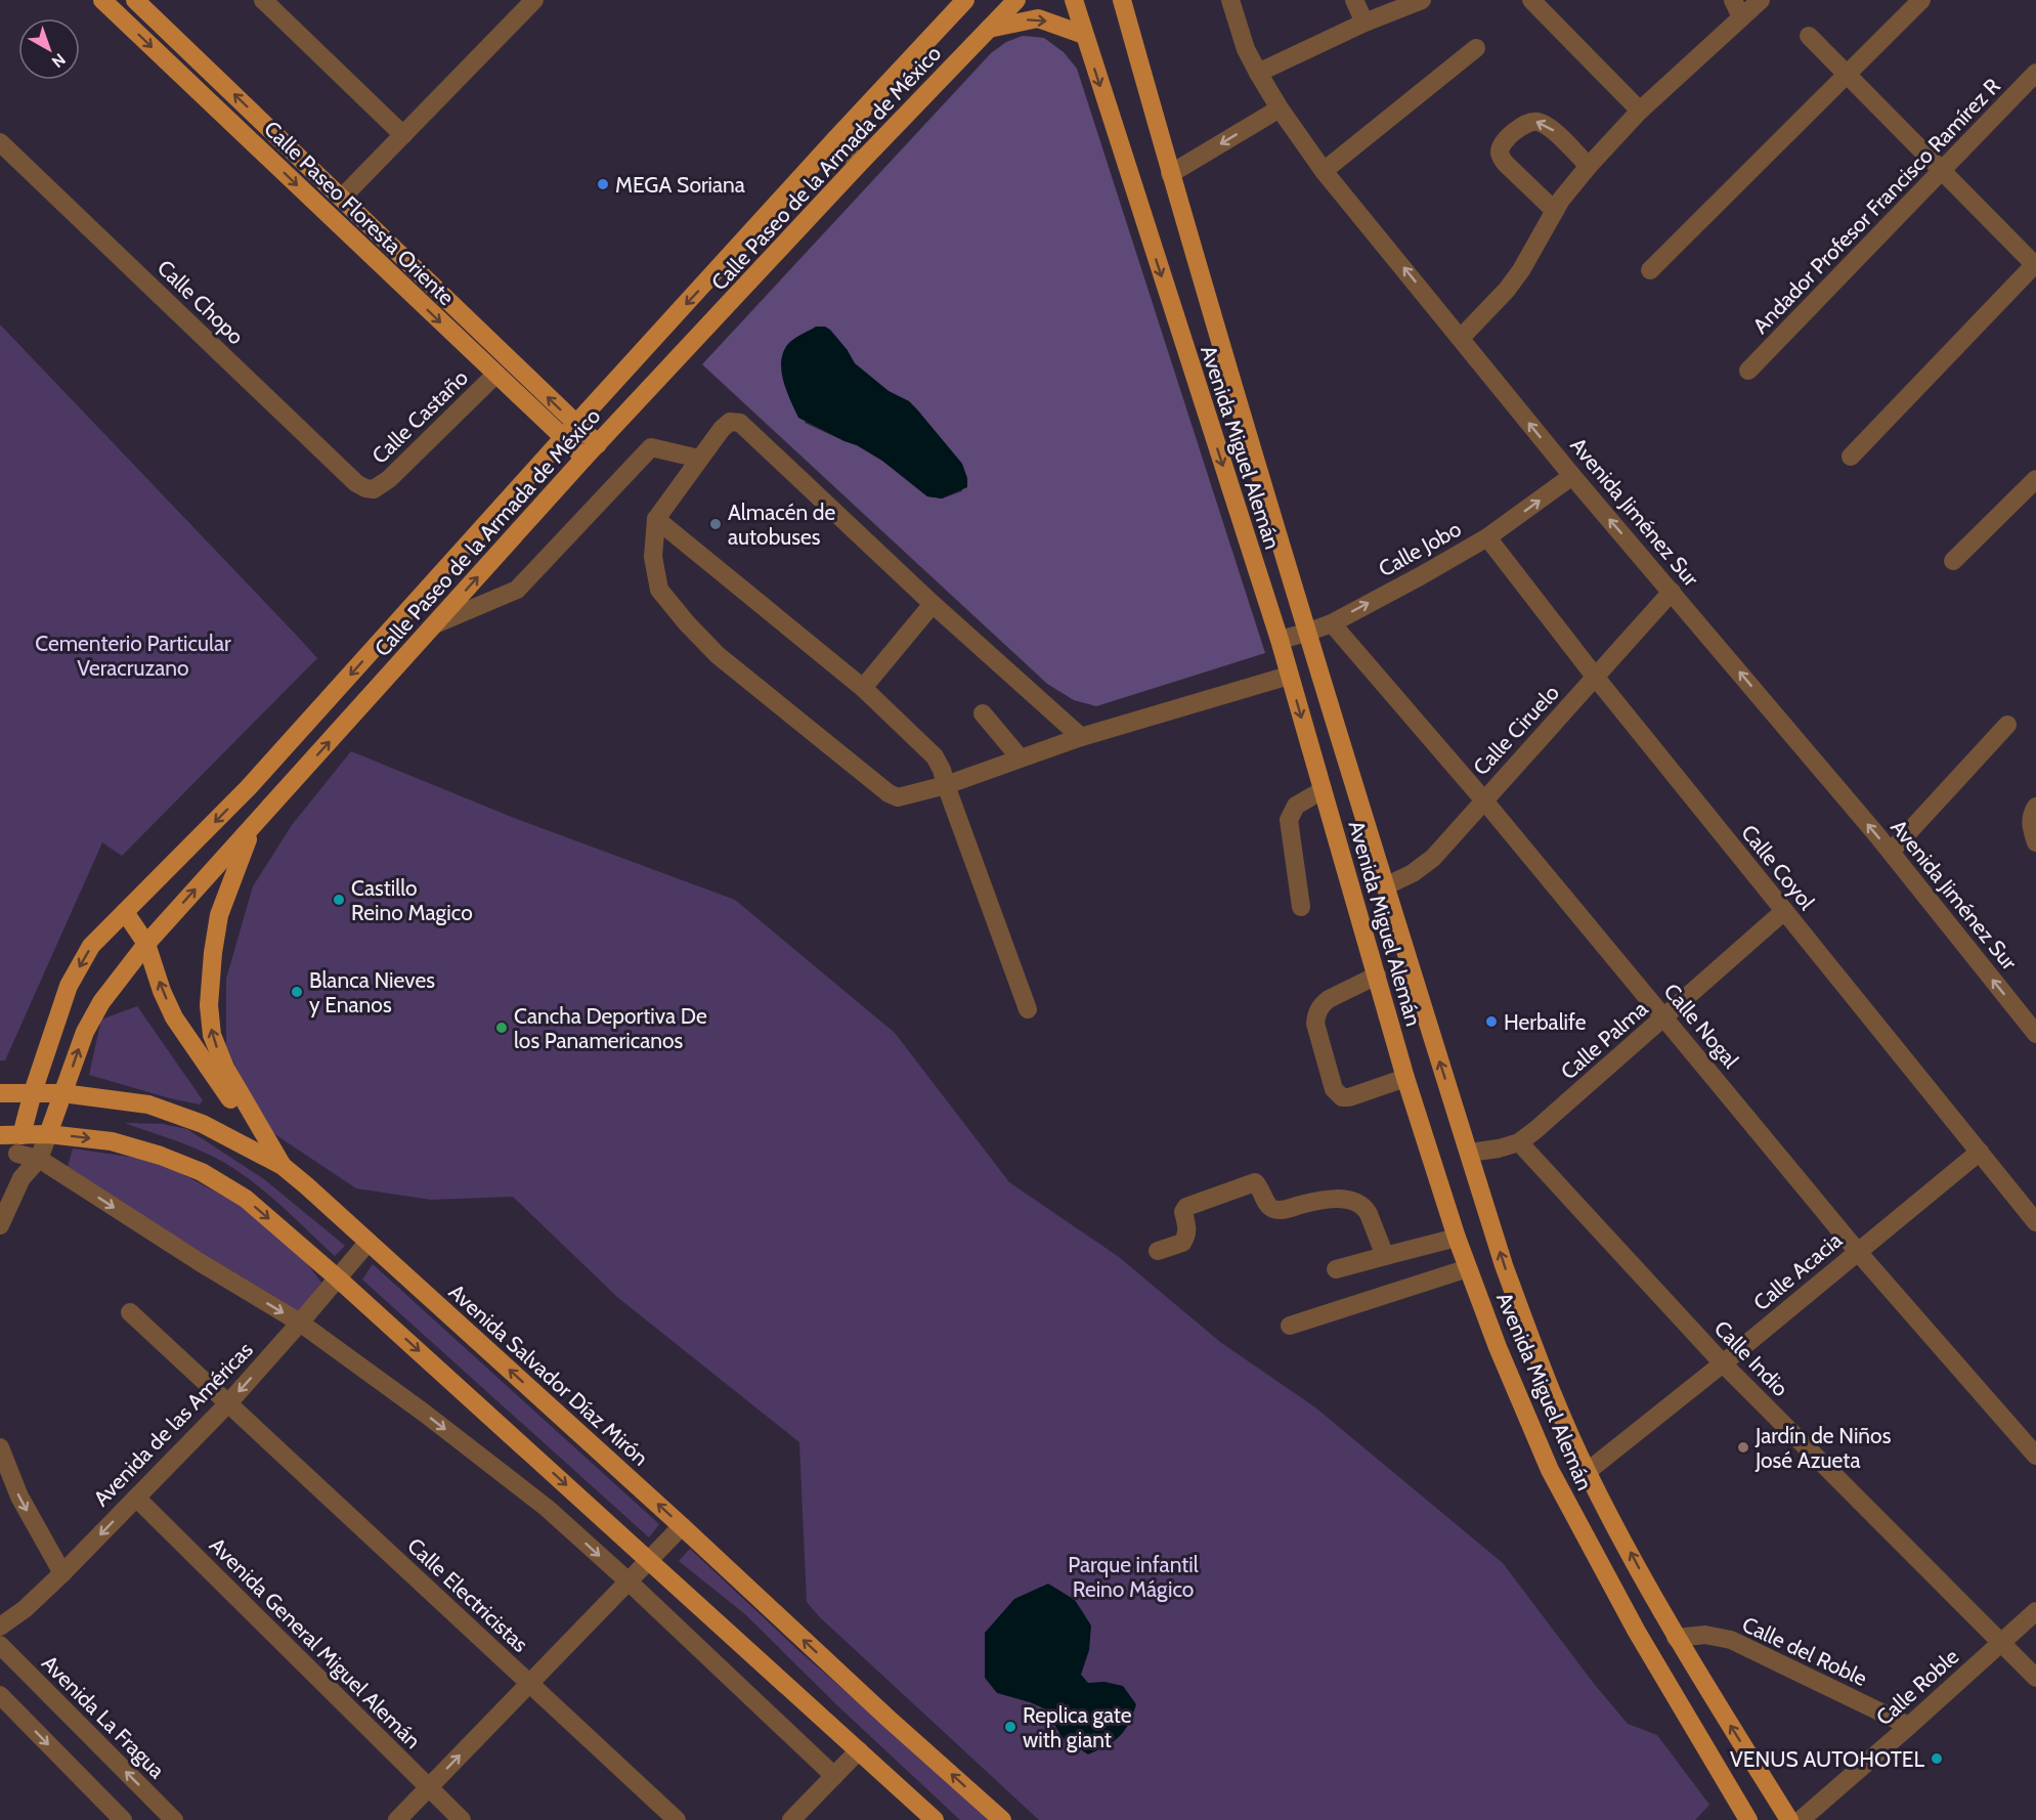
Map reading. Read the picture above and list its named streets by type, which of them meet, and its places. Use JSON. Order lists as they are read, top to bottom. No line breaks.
{"streets":{"main road":["Calle Paseo de la Armada de México","Calle Paseo Floresta Oriente","Avenida Miguel Alemán","Avenida Salvador Díaz Mirón"],"street":["Andador Profesor Francisco Ramírez R","Calle Chopo","Calle Castaño","Avenida Jiménez Sur","Calle Jobo","Calle Ciruelo","Calle Coyol","Calle Nogal","Calle Palma","Calle Acacia","Calle Indio","Avenida de las Américas","Calle Electricistas","Avenida General Miguel Alemán","Calle del Roble","Calle Roble","Avenida La Fragua"]},"crossings":[["Calle Paseo de la Armada de México","Calle Paseo Floresta Oriente"],["Calle Paseo de la Armada de México","Avenida Salvador Díaz Mirón"],["Calle Paseo Floresta Oriente","Calle Castaño"],["Calle Chopo","Calle Castaño"],["Avenida Miguel Alemán","Calle Jobo"],["Avenida Miguel Alemán","Calle Ciruelo"],["Avenida Miguel Alemán","Calle Palma"],["Avenida Miguel Alemán","Calle Acacia"],["Avenida Miguel Alemán","Calle del Roble"],["Avenida Jiménez Sur","Calle Jobo"],["Avenida Jiménez Sur","Calle Ciruelo"],["Calle Jobo","Calle Coyol"],["Calle Jobo","Calle Nogal"],["Calle Ciruelo","Calle Coyol"],["Calle Ciruelo","Calle Nogal"],["Calle Coyol","Calle Palma"],["Calle Coyol","Calle Acacia"],["Calle Nogal","Calle Palma"],["Calle Nogal","Calle Acacia"],["Calle Palma","Calle Indio"],["Calle Acacia","Calle Indio"],["Calle Indio","Calle Roble"],["Avenida Salvador Díaz Mirón","Avenida de las Américas"],["Avenida de las Américas","Calle Electricistas"],["Avenida de las Américas","Avenida General Miguel Alemán"],["Calle del Roble","Calle Roble"]],"one_way":["Avenida Jiménez Sur","Calle Jobo","Avenida de las Américas"],"parks":["Cementerio Particular Veracruzano","Parque infantil Reino Mágico"],"places":["MEGA Soriana","Almacén de autobuses","Castillo Reino Magico","Blanca Nieves y Enanos","Herbalife","Cancha Deportiva De los Panamericanos","Jardín de Niños José Azueta","Replica gate with giant","VENUS AUTOHOTEL"],"north":"bottom right"}
